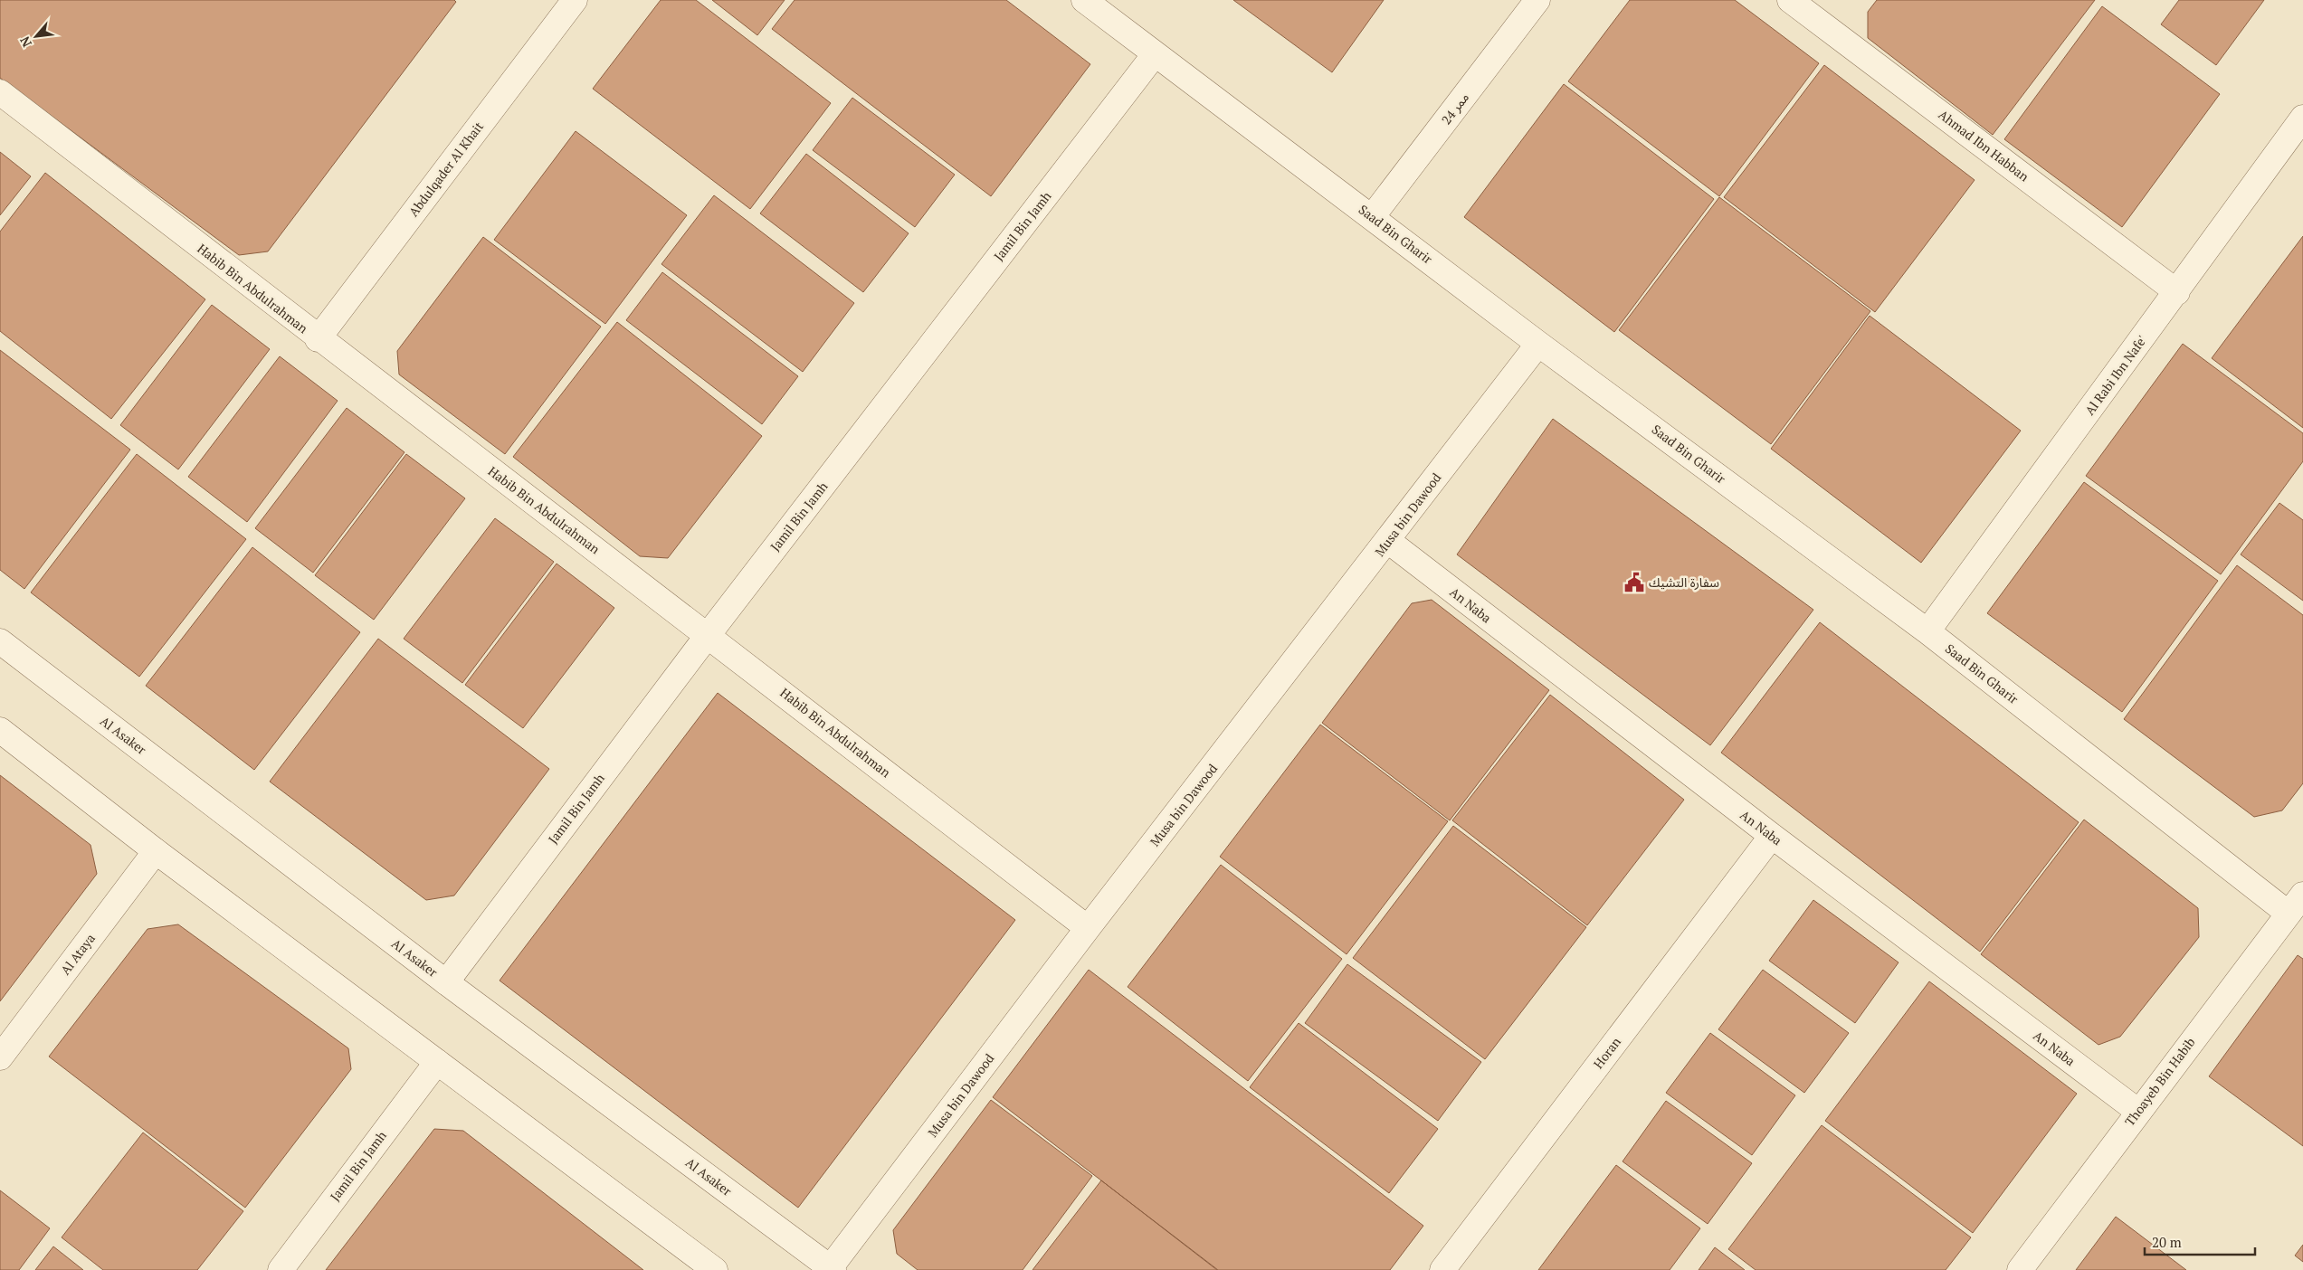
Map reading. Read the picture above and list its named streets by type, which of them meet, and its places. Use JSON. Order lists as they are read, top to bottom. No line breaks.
{"streets":{"street":["ممر 24","Ahmad Ibn Habban","Abdulqader Al Khait","Jamil Bin Jamh","Saad Bin Gharir","Habib Bin Abdulrahman","Al Rabi Ibn Nafe'","Musa bin Dawood","An Naba","Al Asaker","Al Ataya","Horan","Thoayeb Bin Habib"]},"crossings":[["ممر 24","Saad Bin Gharir"],["Ahmad Ibn Habban","Al Rabi Ibn Nafe'"],["Abdulqader Al Khait","Habib Bin Abdulrahman"],["Jamil Bin Jamh","Saad Bin Gharir"],["Jamil Bin Jamh","Habib Bin Abdulrahman"],["Jamil Bin Jamh","Al Asaker"],["Saad Bin Gharir","Al Rabi Ibn Nafe'"],["Saad Bin Gharir","Musa bin Dawood"],["Saad Bin Gharir","Thoayeb Bin Habib"],["Habib Bin Abdulrahman","Musa bin Dawood"],["Musa bin Dawood","An Naba"],["Musa bin Dawood","Al Asaker"],["An Naba","Horan"],["An Naba","Thoayeb Bin Habib"]],"places":{"public building":["سفارة التشيك"]},"scale_bar":"20 m","north":"bottom left"}
